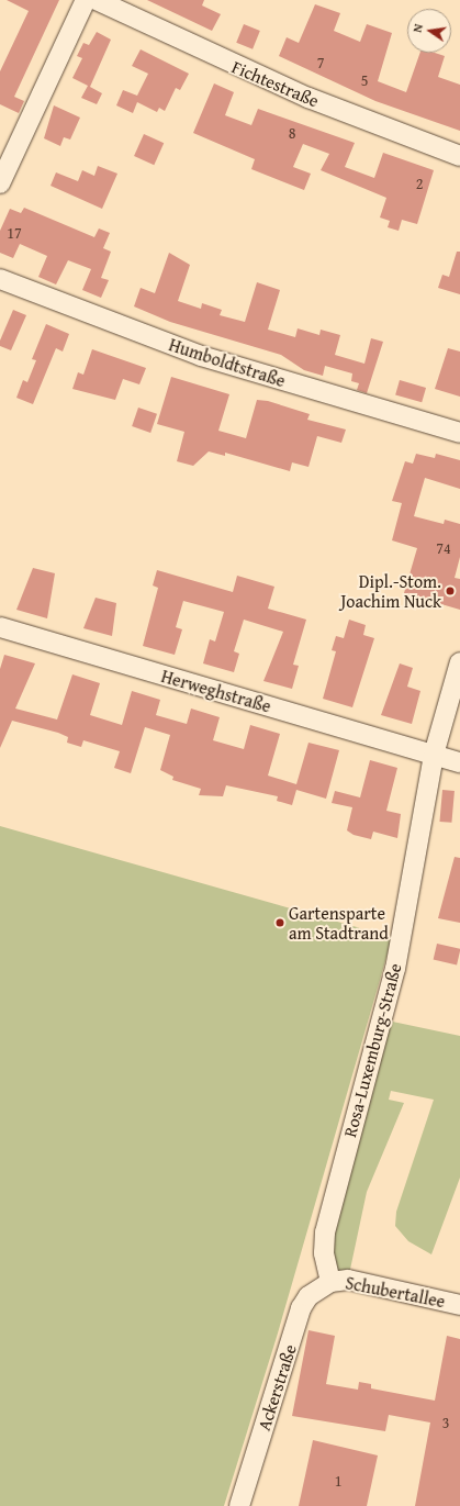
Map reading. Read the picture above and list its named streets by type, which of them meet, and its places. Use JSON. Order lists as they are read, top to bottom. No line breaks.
{"streets":{"street":["Fichtestraße","Humboldtstraße","Herweghstraße","Rosa-Luxemburg-Straße","Schubertallee","Ackerstraße"]},"crossings":[["Herweghstraße","Rosa-Luxemburg-Straße"],["Rosa-Luxemburg-Straße","Schubertallee"],["Rosa-Luxemburg-Straße","Ackerstraße"],["Schubertallee","Ackerstraße"]],"places":["Dipl.-Stom. Joachim Nuck","Gartensparte am Stadtrand"],"house_numbers":["7","5","8","2","17","74","3","1"],"north":"left"}
